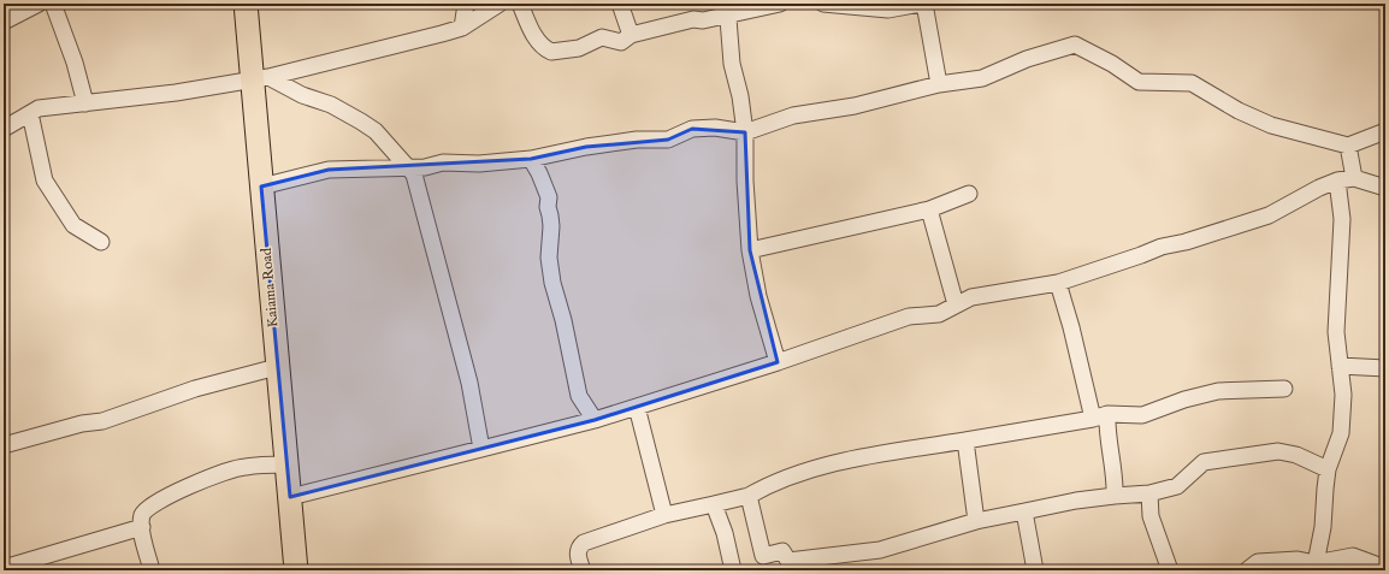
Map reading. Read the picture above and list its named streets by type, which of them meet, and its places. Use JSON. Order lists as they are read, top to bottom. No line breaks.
{"streets":{"highway":["Kaiama Road"]}}
